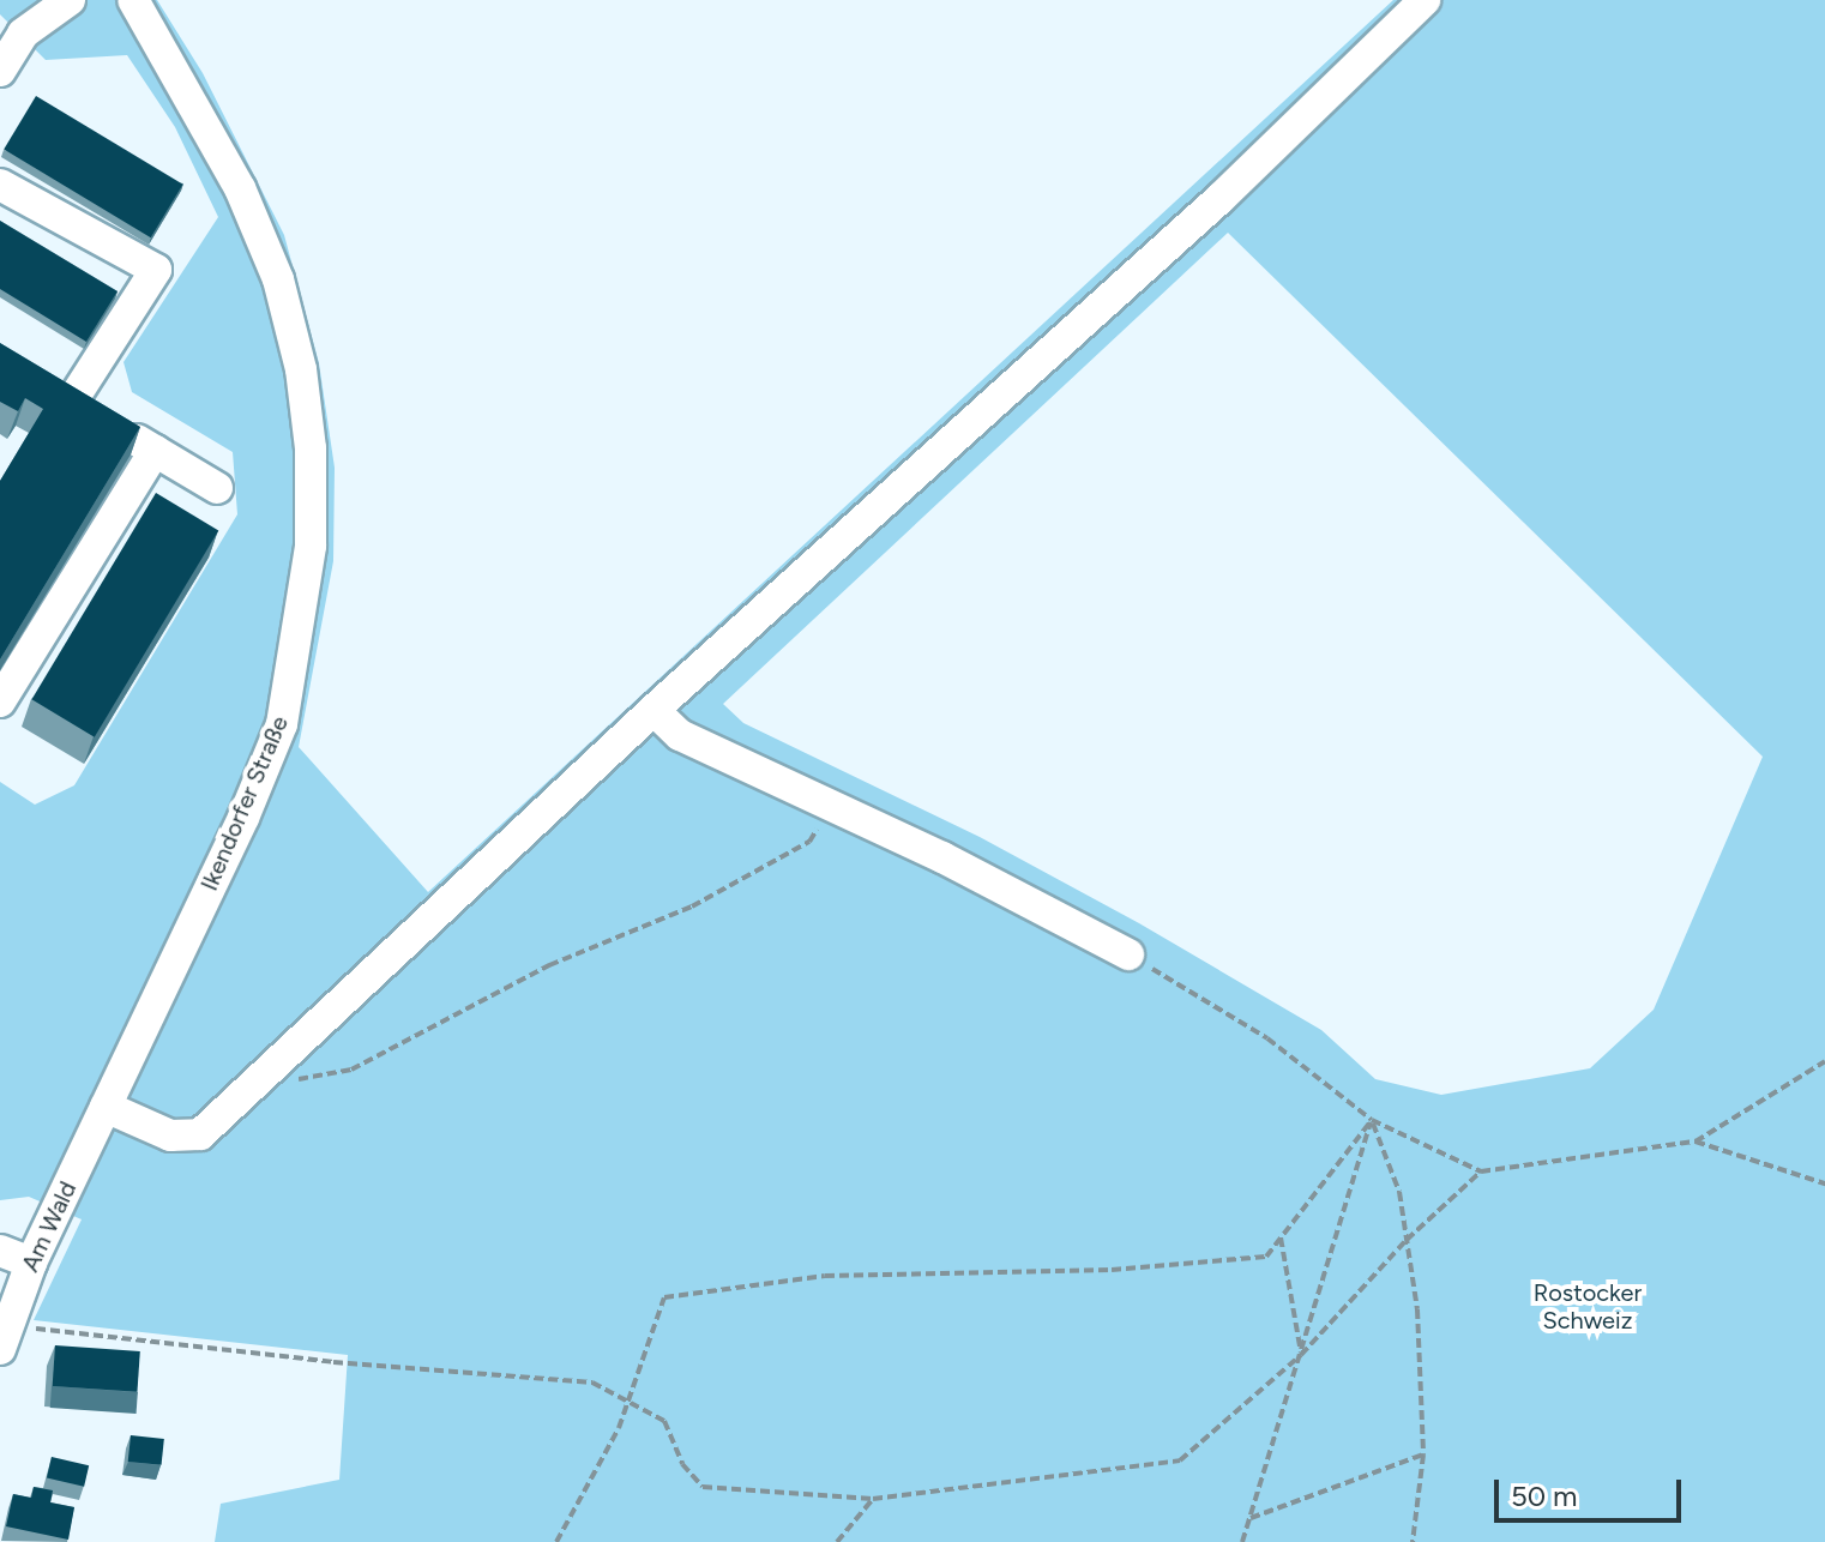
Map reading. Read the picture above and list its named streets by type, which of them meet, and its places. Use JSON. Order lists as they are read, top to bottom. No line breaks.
{"streets":{"street":["Ikendorfer Straße","Am Wald"]},"crossings":[["Ikendorfer Straße","Am Wald"]],"parks":["Rostocker Schweiz"],"scale_bar":"50 m"}
